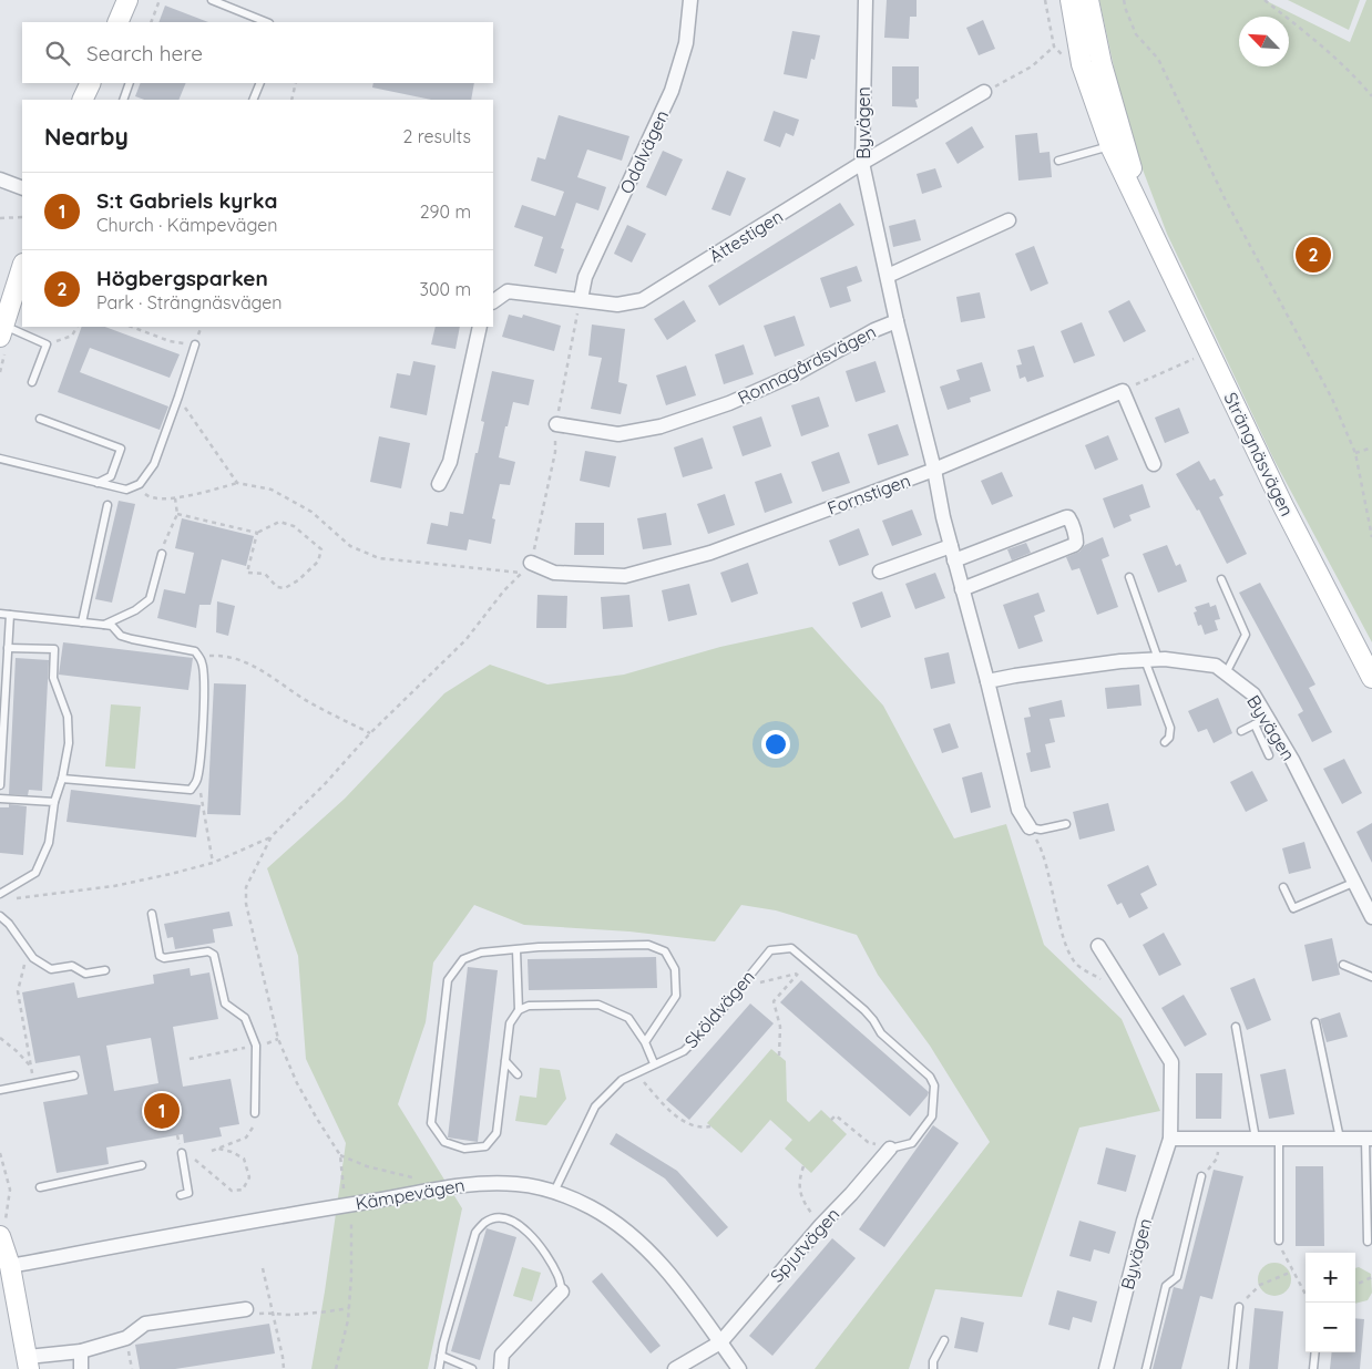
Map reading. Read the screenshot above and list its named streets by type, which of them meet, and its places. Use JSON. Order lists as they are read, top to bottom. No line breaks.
{"streets":{"main road":["Strängnäsvägen"],"street":["Byvägen","Odalvägen","Ättestigen","Ronnagårdsvägen","Fornstigen","Kämpevägen","Spjutvägen"],"lane":["Sköldvägen"]},"crossings":[["Byvägen","Ättestigen"],["Byvägen","Ronnagårdsvägen"],["Byvägen","Fornstigen"],["Odalvägen","Ättestigen"],["Sköldvägen","Kämpevägen"],["Sköldvägen","Spjutvägen"],["Kämpevägen","Spjutvägen"]],"north":"top left","page":{"search":"Search here","heading":["Nearby","2 results"],"list":[{"mark":"1","name":"S:t Gabriels kyrka","note":"Church · Kämpevägen","value":"290 m"},{"mark":"2","name":"Högbergsparken","note":"Park · Strängnäsvägen","value":"300 m"}],"pins":["2","1"],"map_buttons":["+","−"]}}
